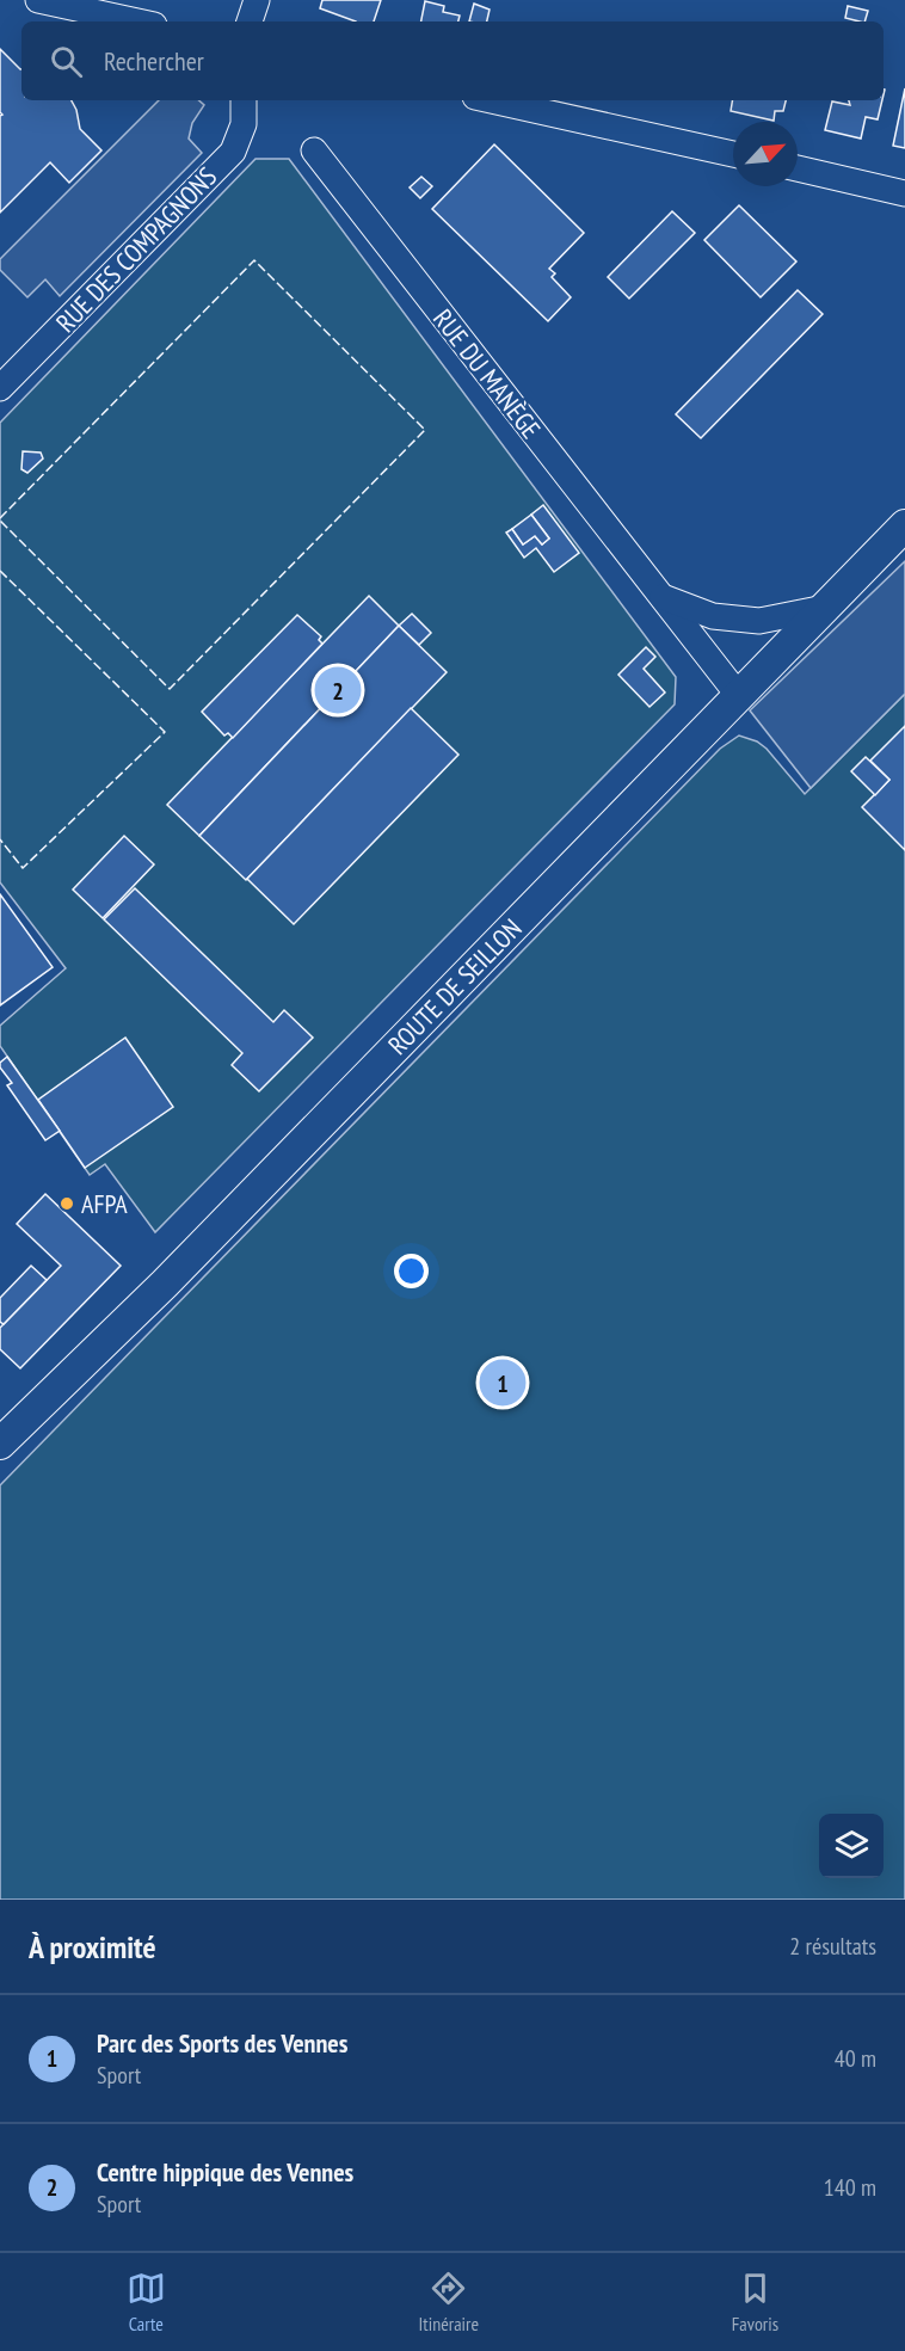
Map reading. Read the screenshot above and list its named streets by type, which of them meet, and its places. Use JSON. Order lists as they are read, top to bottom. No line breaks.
{"streets":{"street":["RUE DES COMPAGNONS","RUE DU MANÈGE","ROUTE DE SEILLON"]},"crossings":[["RUE DU MANÈGE","ROUTE DE SEILLON"]],"places":["AFPA"],"north":"top right","page":{"search":"Rechercher","pins":["2","1"],"heading":["À proximité","2 résultats"],"list":[{"mark":"1","name":"Parc des Sports des Vennes","note":"Sport","value":"40 m"},{"mark":"2","name":"Centre hippique des Vennes","note":"Sport","value":"140 m"}],"nav":["Carte","Itinéraire","Favoris"]}}
